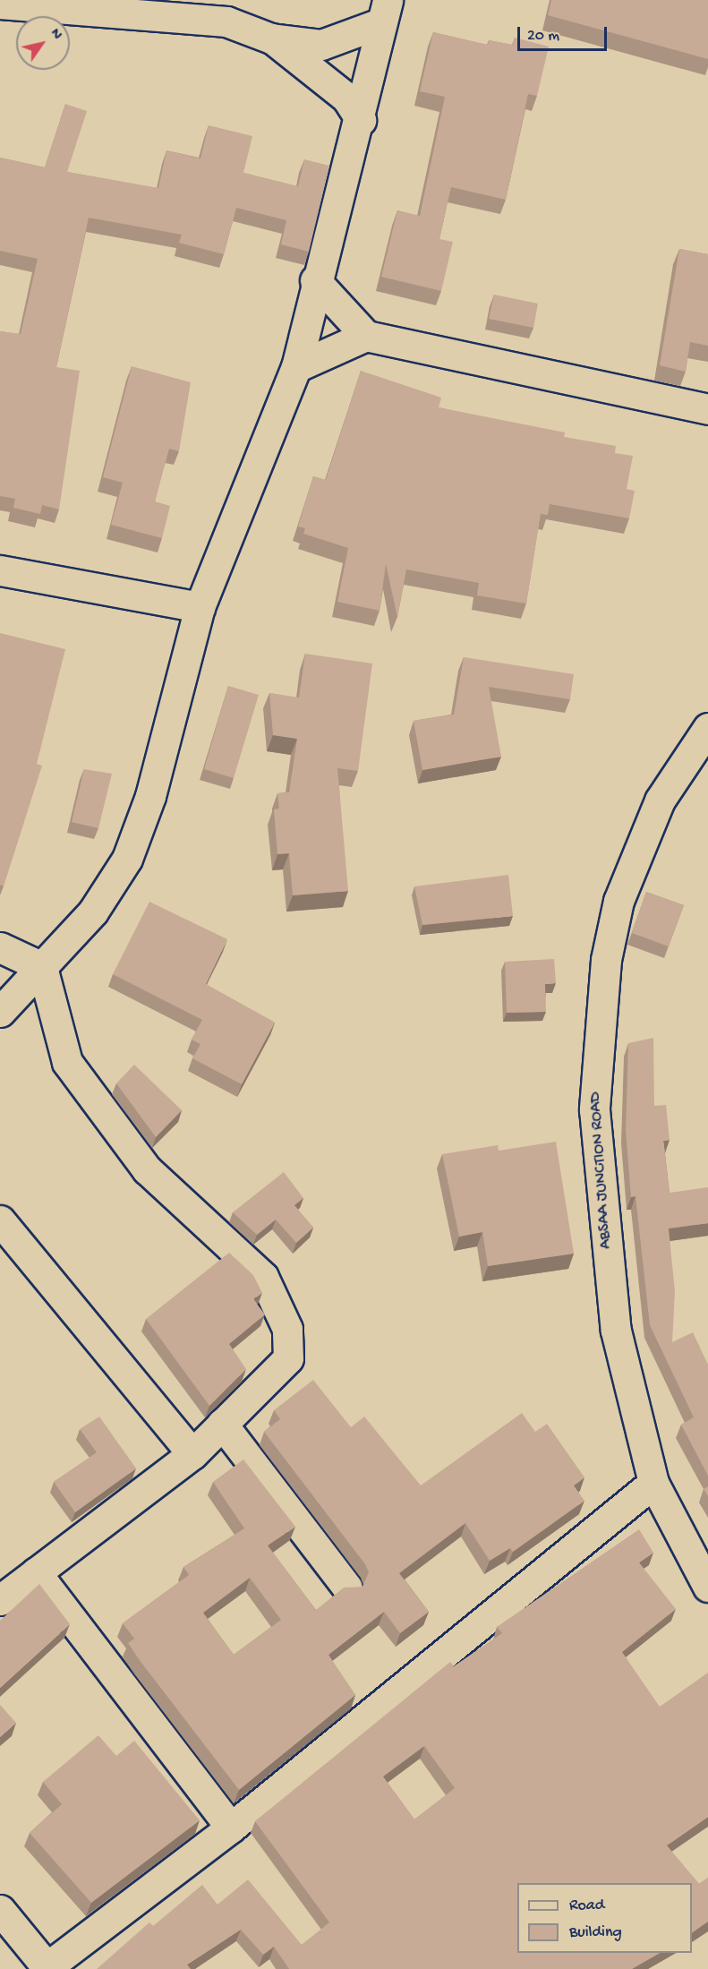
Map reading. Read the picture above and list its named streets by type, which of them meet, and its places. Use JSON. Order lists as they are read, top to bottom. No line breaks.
{"streets":{"street":["ABSAA JUNCTION ROAD"]},"legend":["Road","Building"],"scale_bar":"20 m","north":"top right"}
